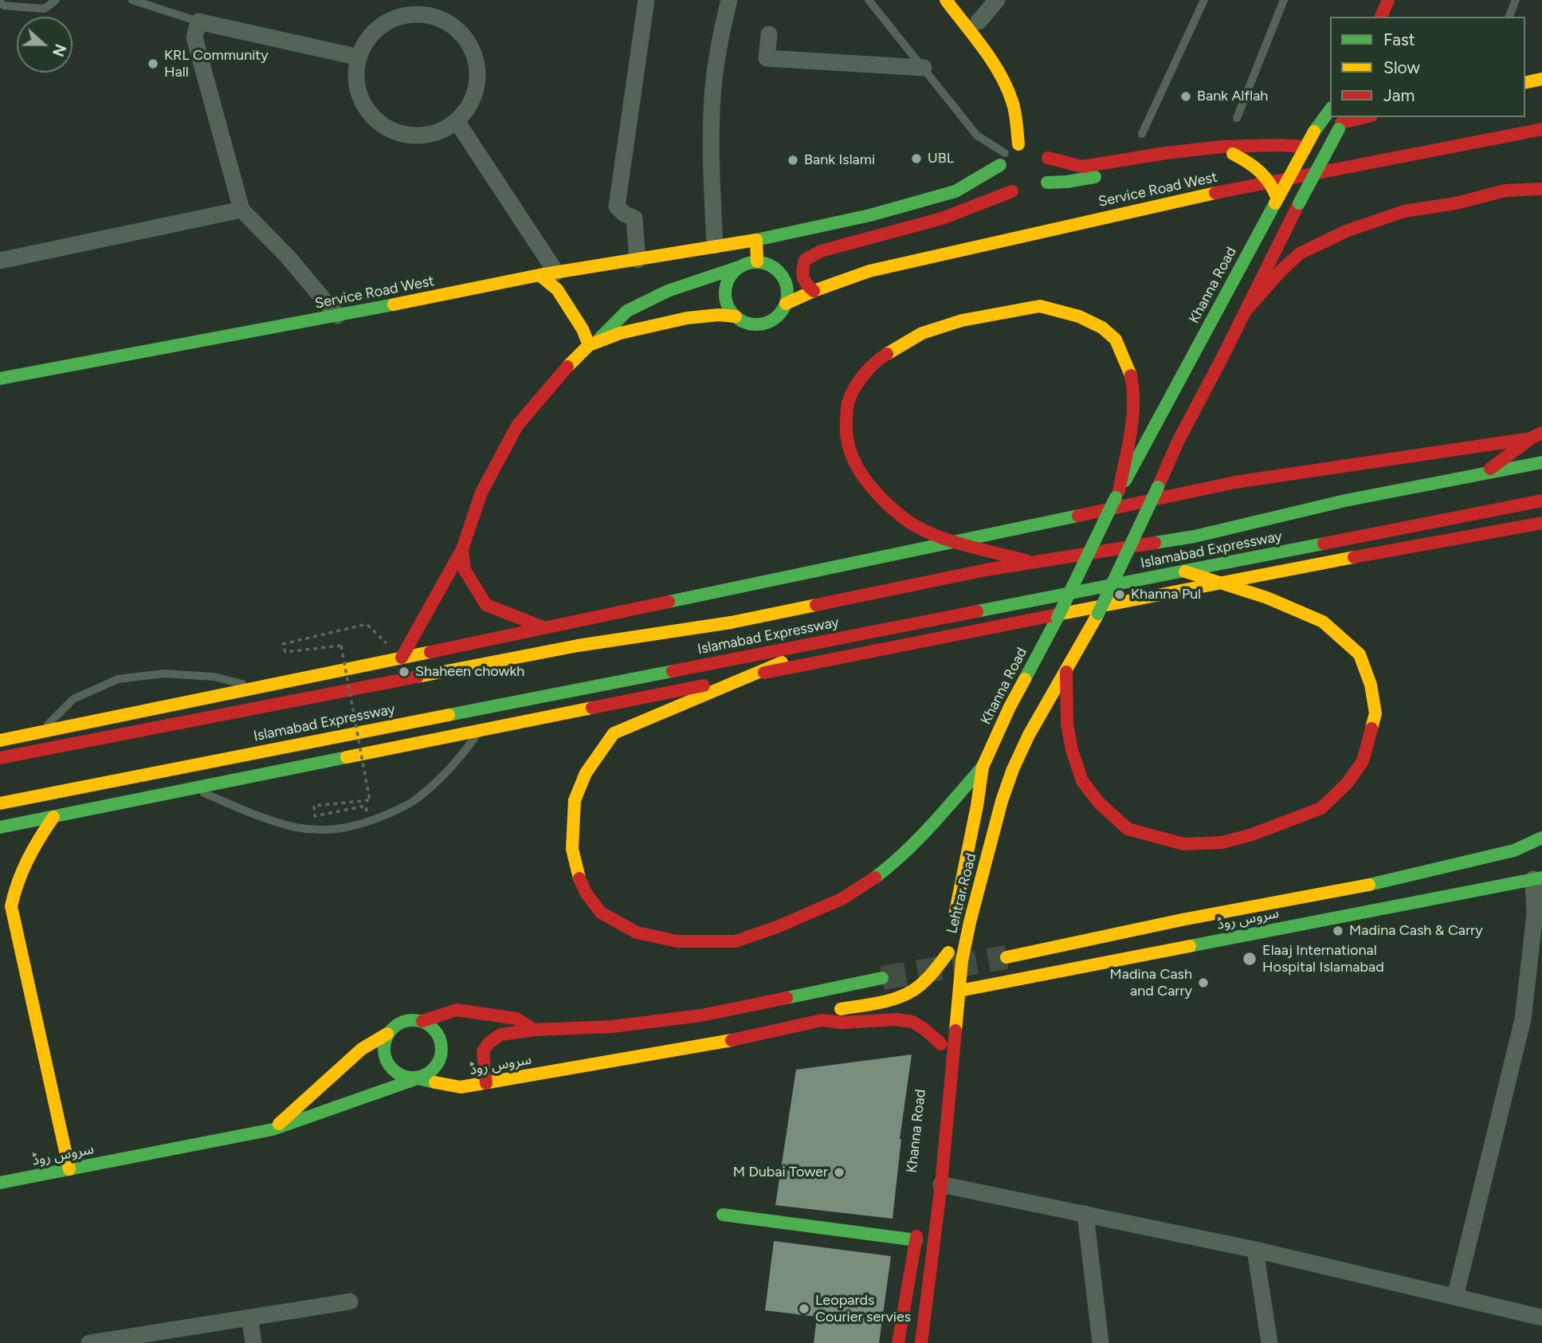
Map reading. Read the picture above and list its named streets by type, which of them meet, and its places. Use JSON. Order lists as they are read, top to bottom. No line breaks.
{"streets":{"main road":["Service Road West","Khanna Road","Islamabad Expressway","Lehtrar Road","سروس روڈ"]},"crossings":[["Khanna Road","سروس روڈ"],["Lehtrar Road","سروس روڈ"]],"places":["KRL Community Hall","Bank Alflah","UBL","Bank Islami","Khanna Pul","Shaheen chowkh","Madina Cash & Carry","Elaaj International Hospital Islamabad","Madina Cash and Carry","M Dubai Tower","Leopards Courier servies"],"legend":["Fast","Slow","Jam"],"north":"right"}
